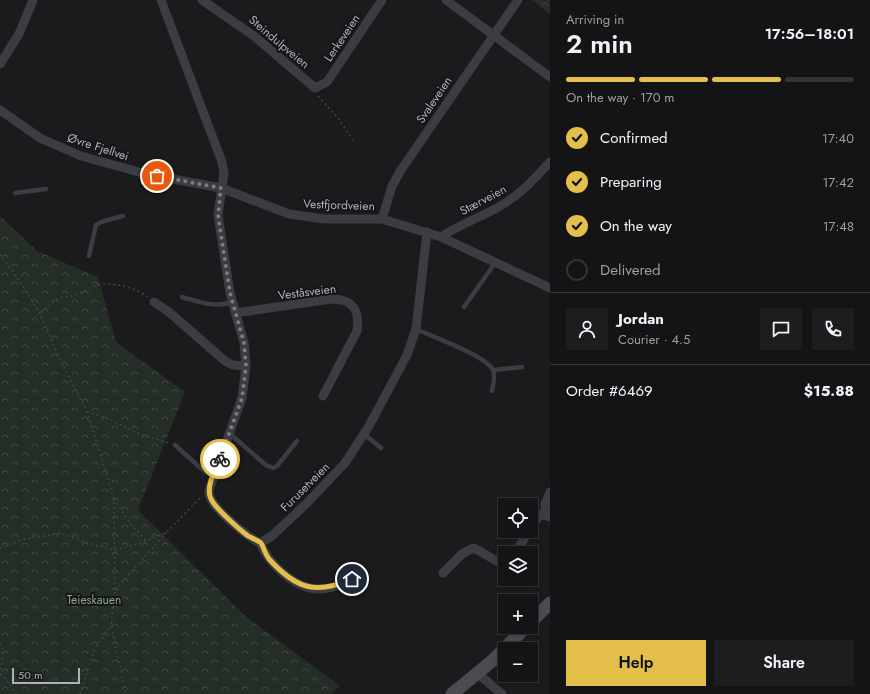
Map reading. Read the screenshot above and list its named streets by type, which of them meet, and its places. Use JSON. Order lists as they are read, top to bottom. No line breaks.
{"streets":{"street":["Lerkeveien","Steindulpveien","Svaleveien","Øvre Fjellvei","Stærveien","Vestfjordveien","Veståsveien","Furusetveien"]},"crossings":[["Lerkeveien","Steindulpveien"],["Svaleveien","Vestfjordveien"],["Øvre Fjellvei","Vestfjordveien"],["Stærveien","Vestfjordveien"],["Vestfjordveien","Furusetveien"]],"parks":["Teieskauen"],"scale_bar":"50 m","page":{"heading":["2 min","Arriving in","17:56–18:01"],"panel":["Jordan","Courier · 4.5","Order #6469","$15.88"],"bar":"On the way · 170 m","list":[["Confirmed","17:40"],["Preparing","17:42"],["On the way","17:48"],"Delivered"],"map_buttons":["+","−"],"buttons":["Help","Share"],"scale":"50 m"}}
